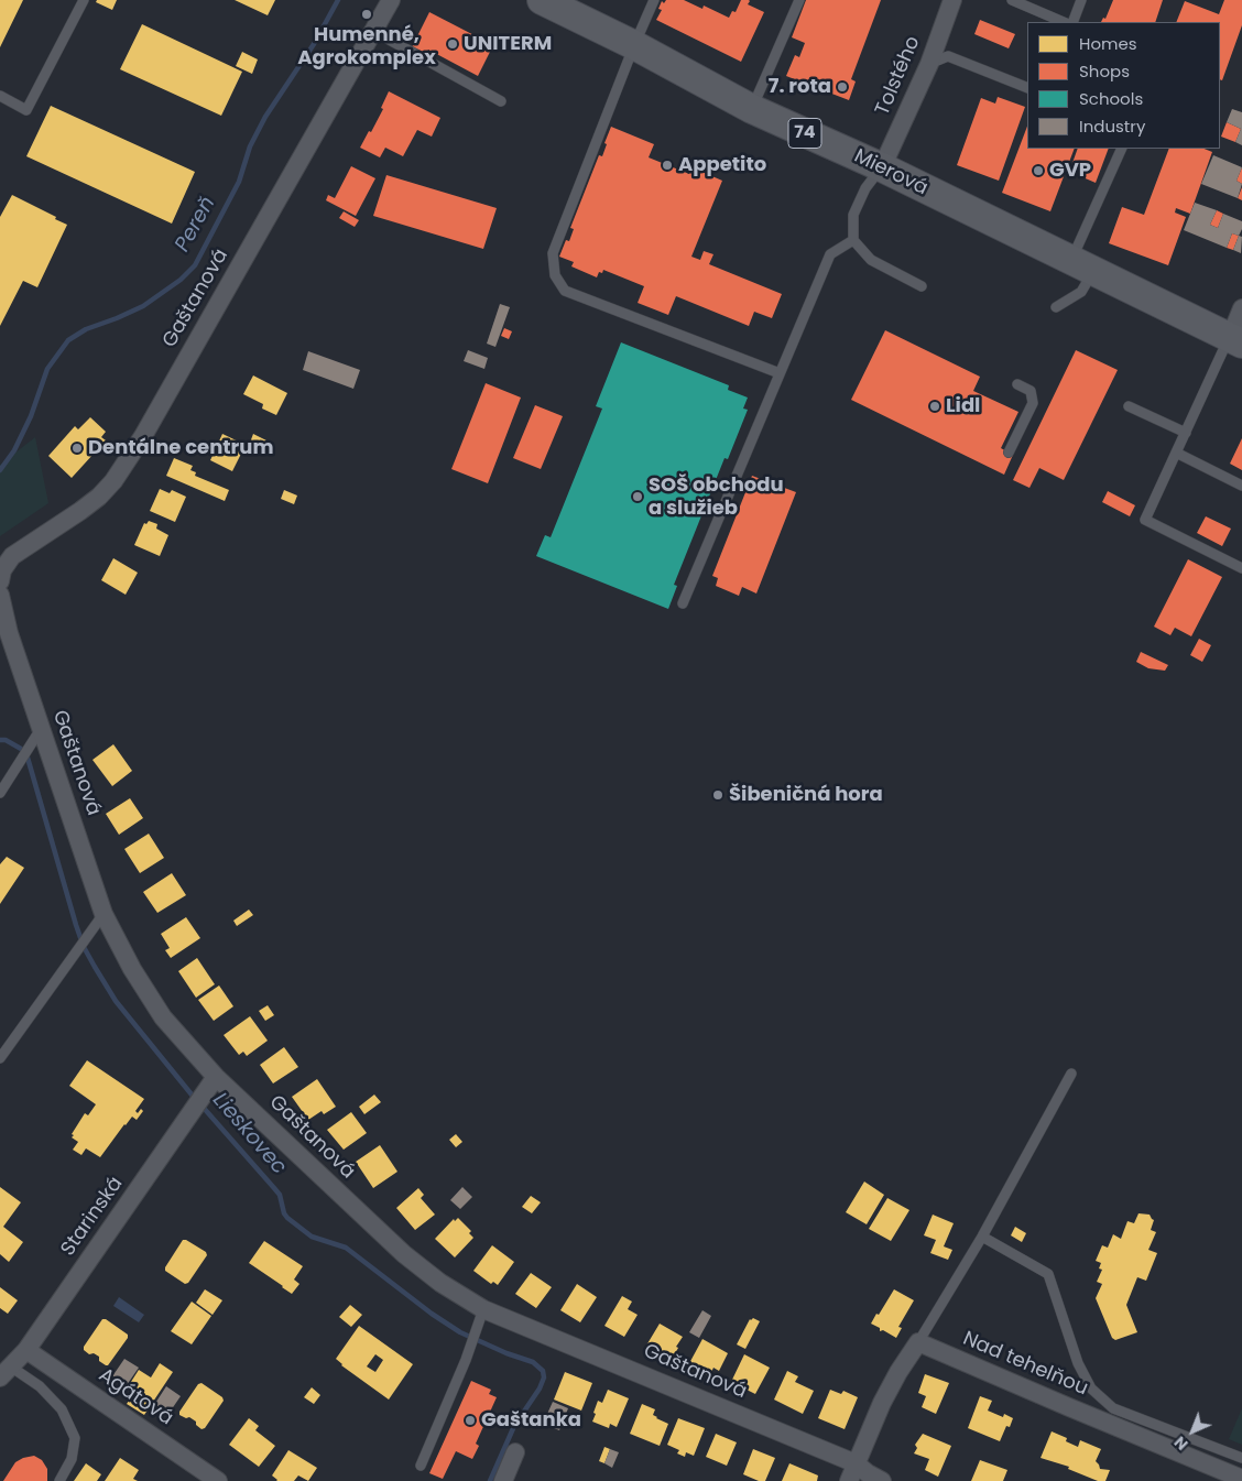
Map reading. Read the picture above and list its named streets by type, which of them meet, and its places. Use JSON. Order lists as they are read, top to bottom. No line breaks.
{"streets":{"main road":["74","Mierová"],"street":["Tolstého","Gaštanová","Starinská","Nad tehelňou","Agátová"]},"crossings":[["Tolstého","Mierová"],["Gaštanová","Starinská"],["Starinská","Agátová"]],"water":["Pereň","Lieskovec"],"places":["Humenné, Agrokomplex","UNITERM","7. rota","Appetito","GVP","Lidl","Dentálne centrum","SOŠ obchodu a služieb","Šibeničná hora","Gaštanka"],"legend":["Homes","Shops","Schools","Industry"],"north":"bottom left"}
